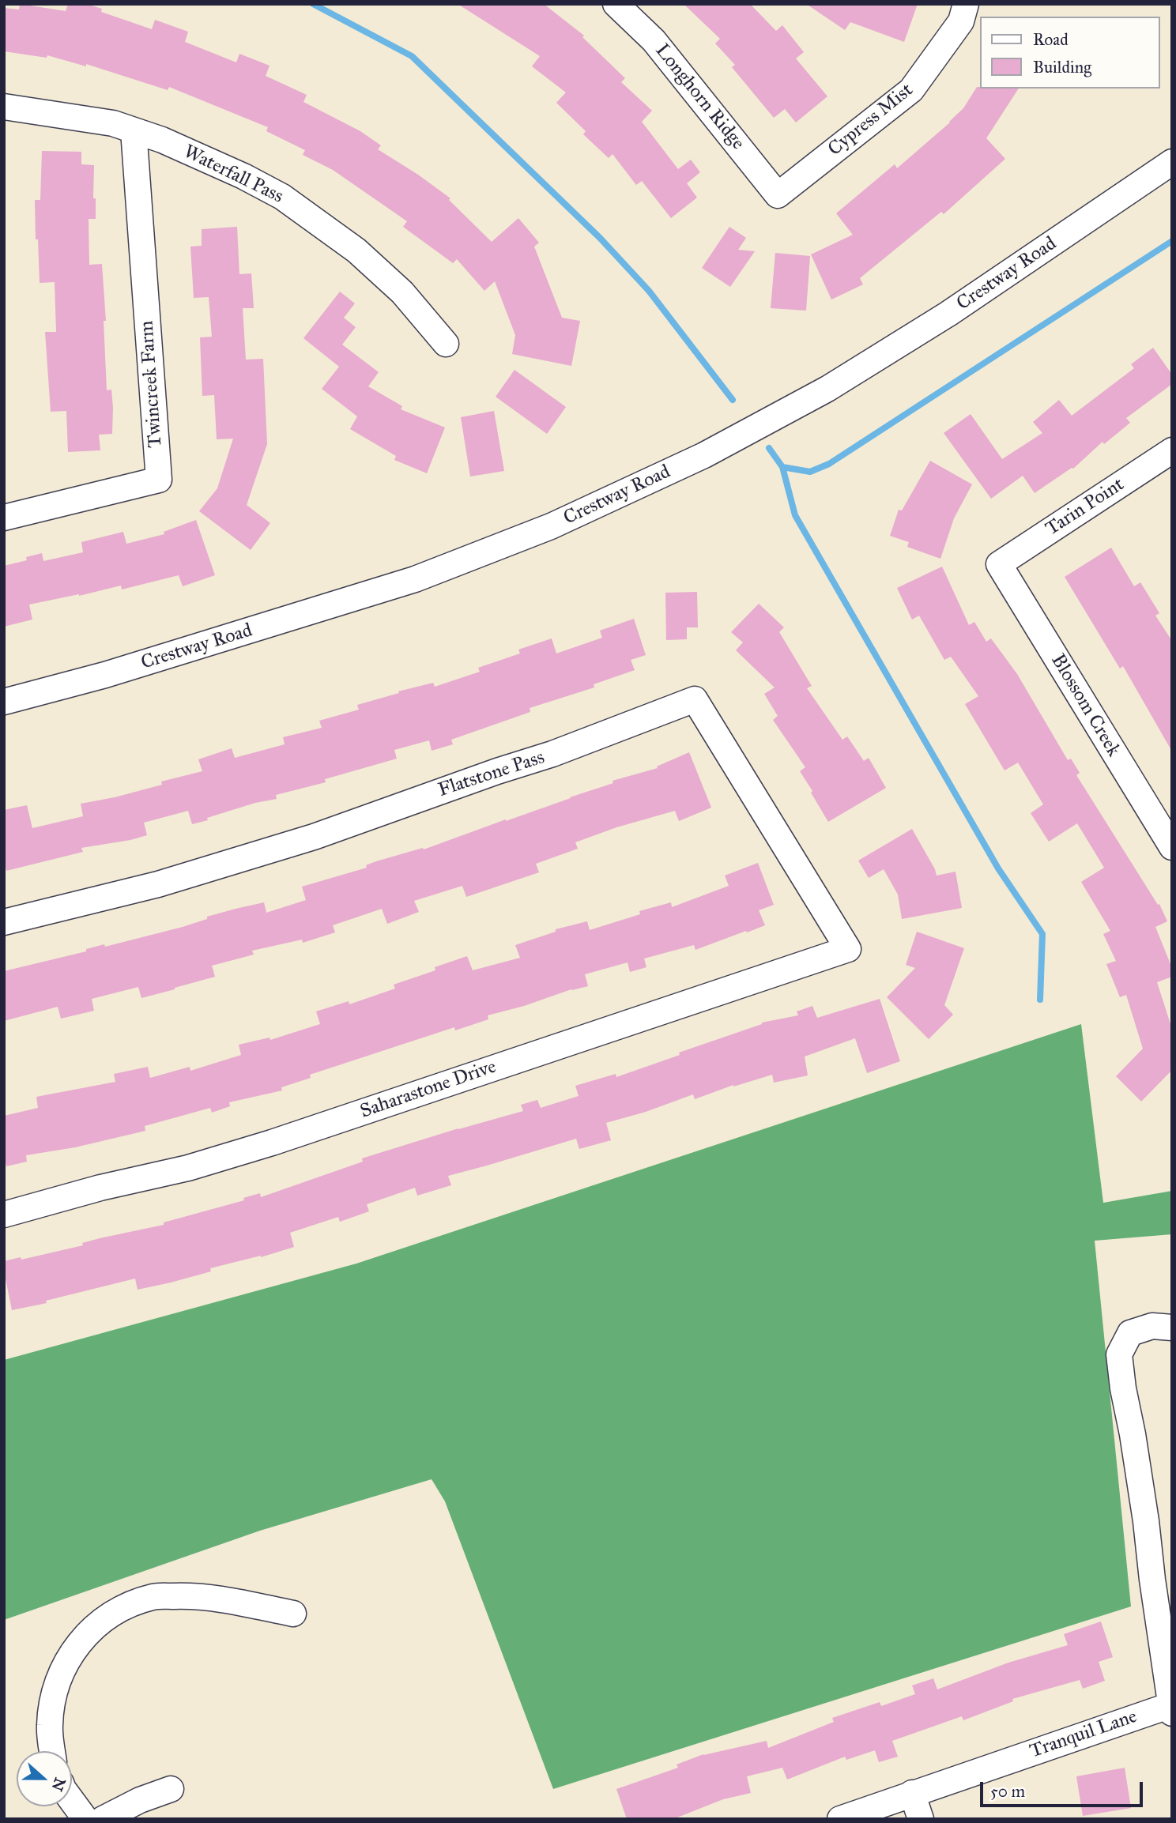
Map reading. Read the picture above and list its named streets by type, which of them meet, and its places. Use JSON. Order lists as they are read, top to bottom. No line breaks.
{"streets":{"street":["Longhorn Ridge","Cypress Mist","Waterfall Pass","Crestway Road","Twincreek Farm","Tarin Point","Blossom Creek","Flatstone Pass","Saharastone Drive","Tranquil Lane"]},"crossings":[["Longhorn Ridge","Cypress Mist"],["Waterfall Pass","Twincreek Farm"],["Tarin Point","Blossom Creek"],["Flatstone Pass","Saharastone Drive"]],"legend":["Road","Building"],"scale_bar":"50 m","north":"right"}
